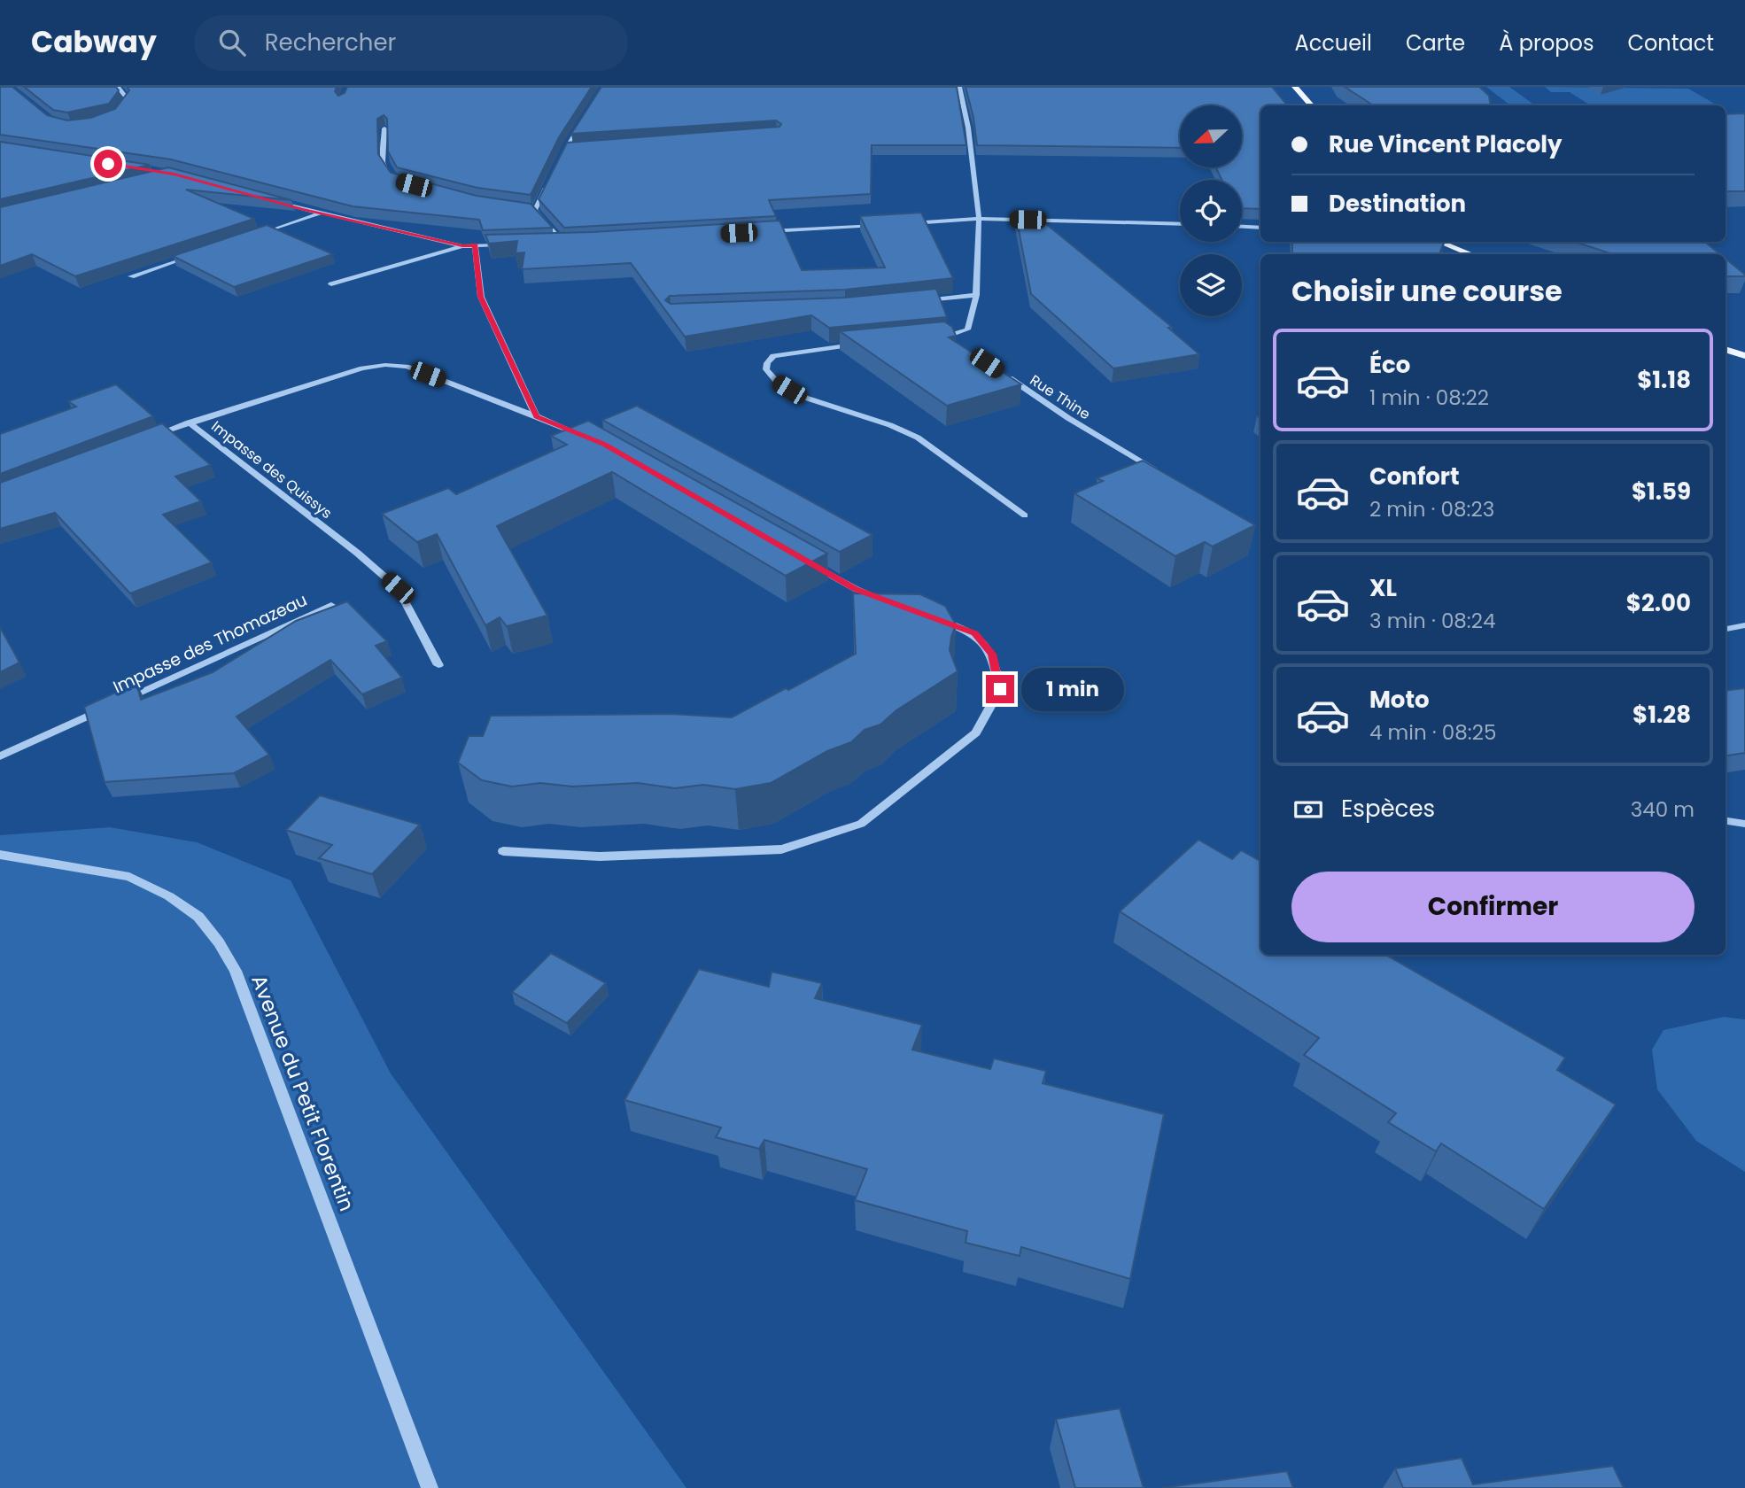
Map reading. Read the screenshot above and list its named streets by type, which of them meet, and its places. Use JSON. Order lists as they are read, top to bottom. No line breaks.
{"streets":{"street":["Rue Thine","Impasse des Quissys","Impasse des Thomazeau","Avenue du Petit Florentin"]},"north":"left","page":{"header":"Cabway","search":"Rechercher","nav":["Accueil","Carte","À propos","Contact"],"banner":["Rue Vincent Placoly","Destination"],"heading":"Choisir une course","list":[{"name":"Éco","note":"1 min · 08:22","value":"$1.18"},{"name":"Confort","note":"2 min · 08:23","value":"$1.59"},{"name":"XL","note":"3 min · 08:24","value":"$2.00"},{"name":"Moto","note":"4 min · 08:25","value":"$1.28"}],"bubble":"1 min","pay":["Espèces","340 m"],"buttons":"Confirmer"}}
